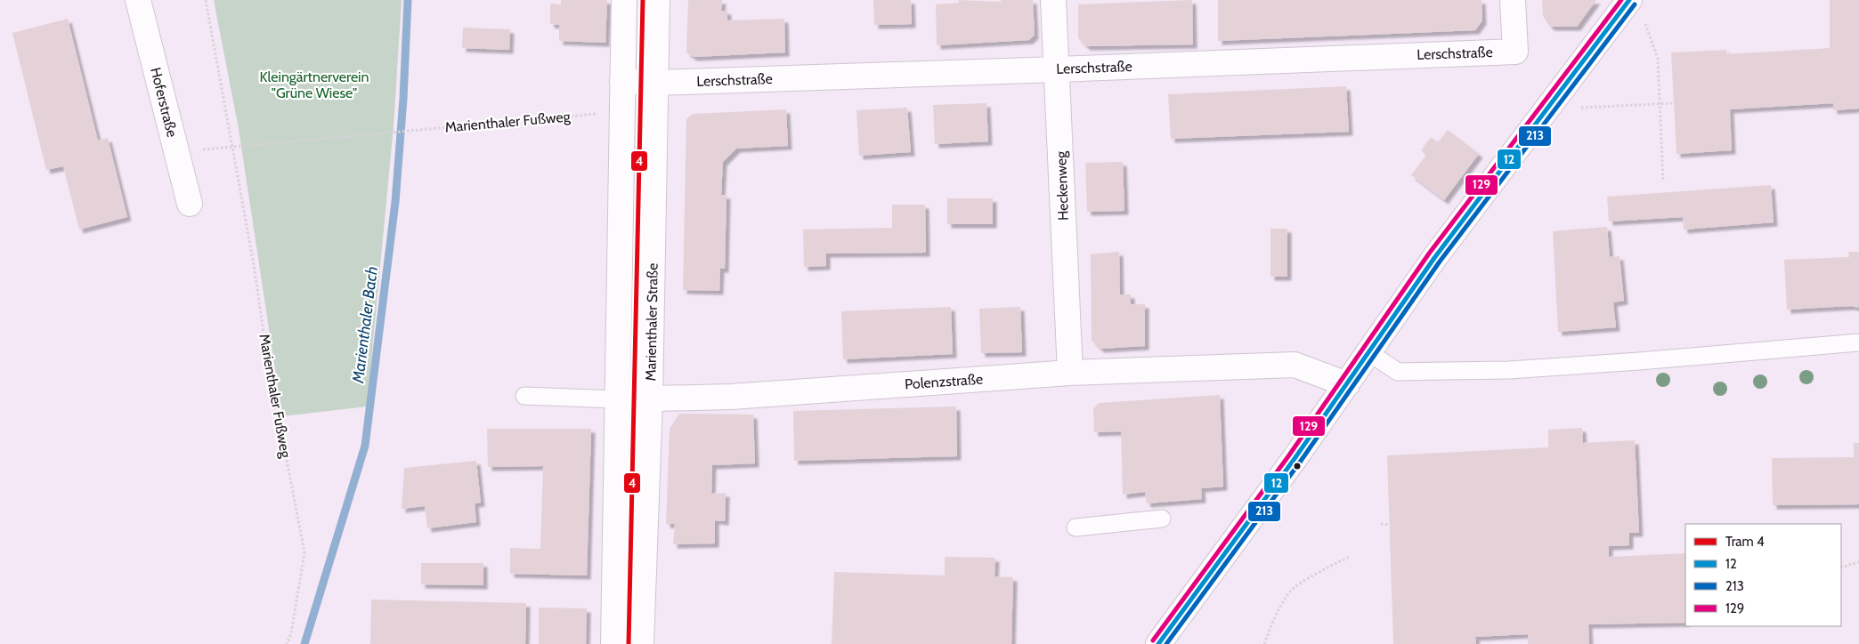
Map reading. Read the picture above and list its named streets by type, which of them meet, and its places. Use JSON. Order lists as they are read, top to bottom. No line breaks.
{"streets":{"street":["Lerschstraße","Hoferstraße","Heckenweg","Marienthaler Straße","Polenzstraße"],"path":["Marienthaler Fußweg"]},"crossings":[["Lerschstraße","Heckenweg"],["Lerschstraße","Marienthaler Straße"],["Heckenweg","Polenzstraße"],["Marienthaler Straße","Polenzstraße"]],"water":["Marienthaler Bach"],"parks":["Kleingärtnerverein \"Grüne Wiese\""],"lines":["tram line 4","transit line 12","transit line 129","transit line 213"],"legend":["Tram 4","12","213","129"]}
